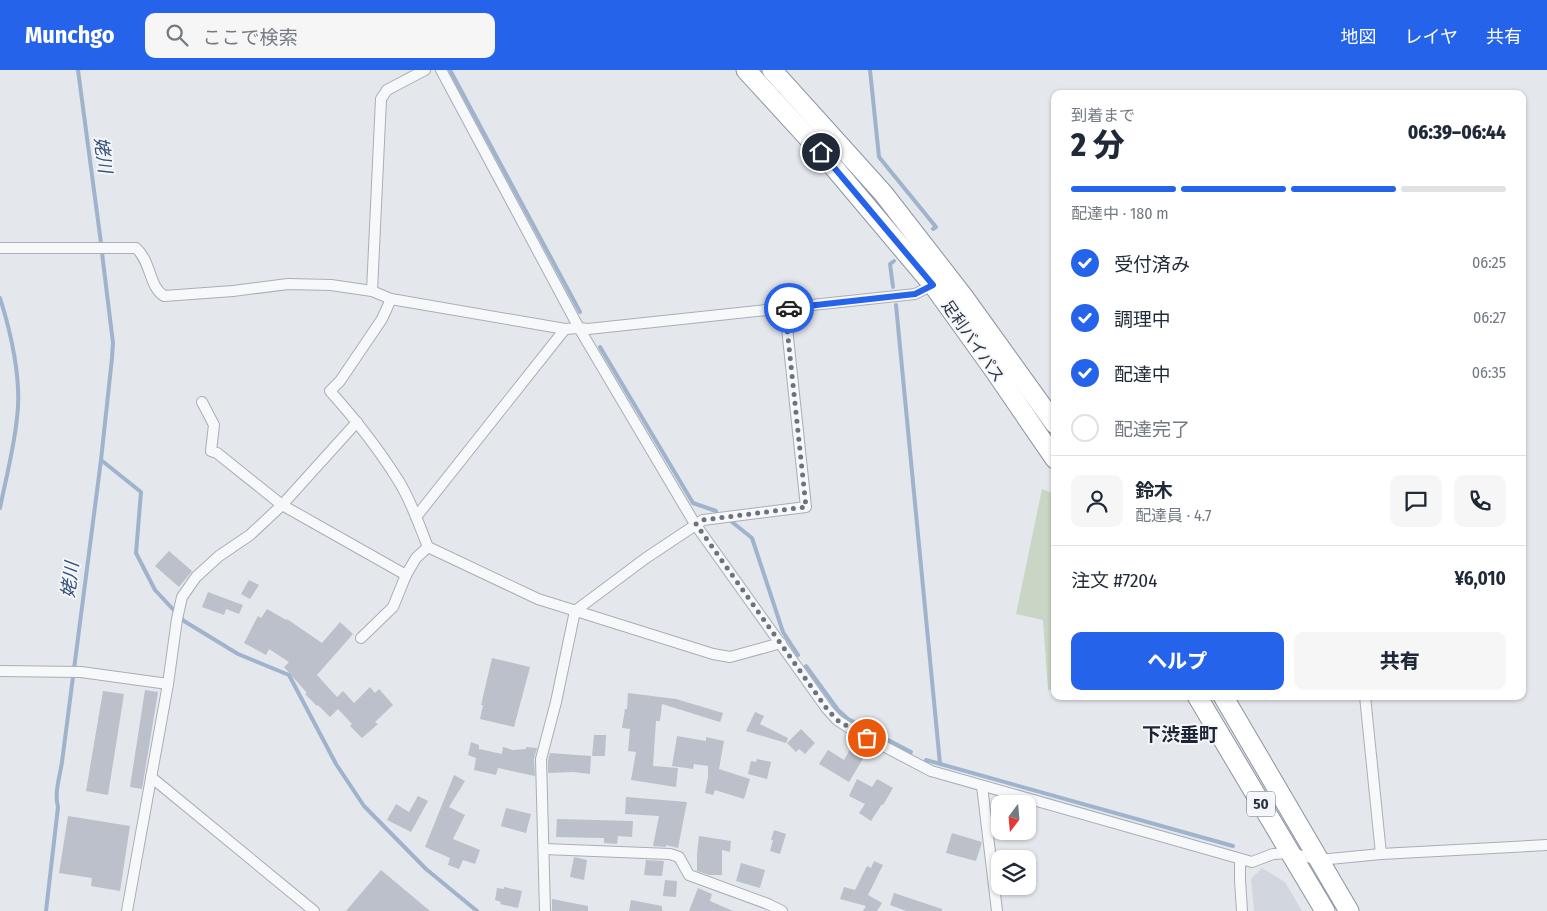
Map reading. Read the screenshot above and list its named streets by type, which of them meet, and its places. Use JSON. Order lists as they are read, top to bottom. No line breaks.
{"streets":{"highway":["足利バイパス","50"]},"districts":["下渋垂町"],"water":["姥川"],"north":"bottom","page":{"header":"Munchgo","search":"ここで検索","nav":["地図","レイヤ","共有"],"heading":["2 分","到着まで","06:39–06:44"],"panel":["鈴木","配達員 · 4.7","注文 #7204","¥6,010"],"bar":"配達中 · 180 m","list":[["受付済み","06:25"],["調理中","06:27"],["配達中","06:35"],"配達完了"],"buttons":["ヘルプ","共有"]}}
